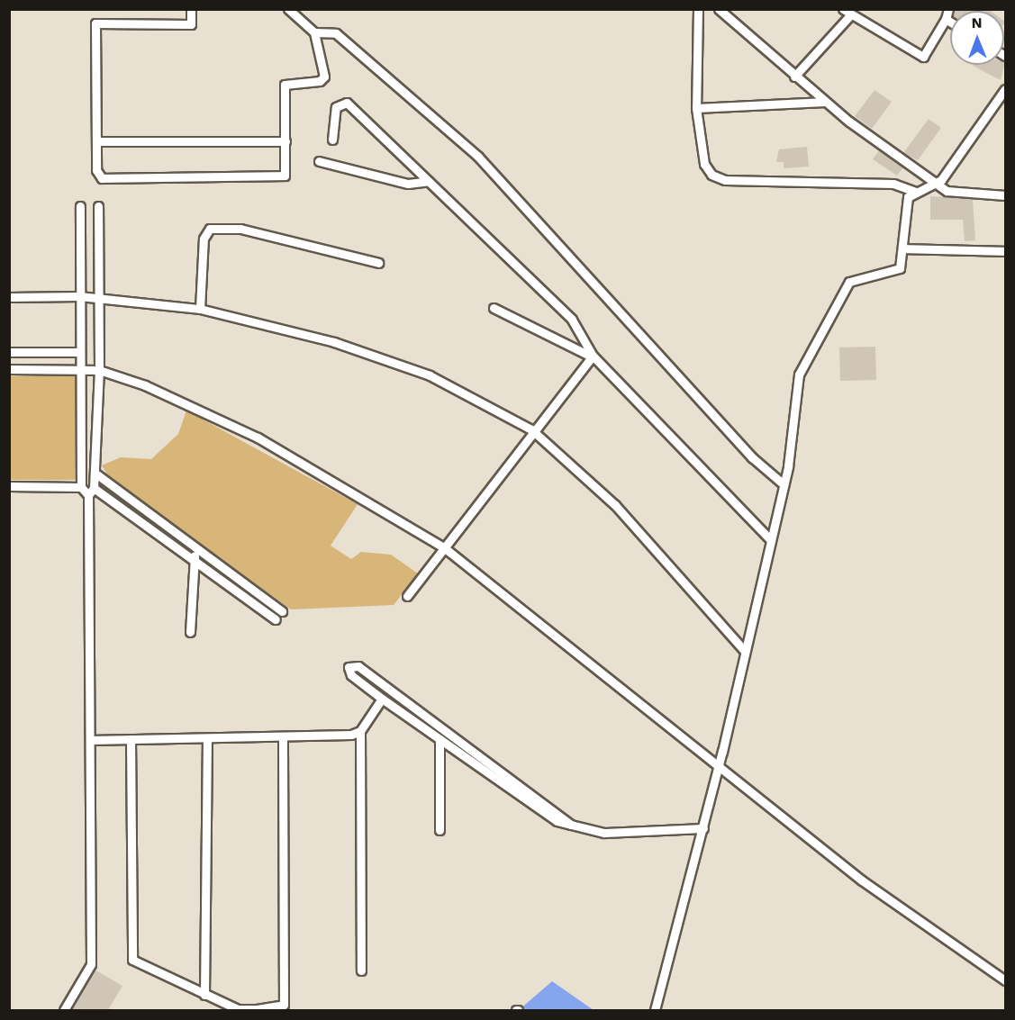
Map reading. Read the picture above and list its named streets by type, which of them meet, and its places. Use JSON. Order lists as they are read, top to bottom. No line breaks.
{"north":"top"}
